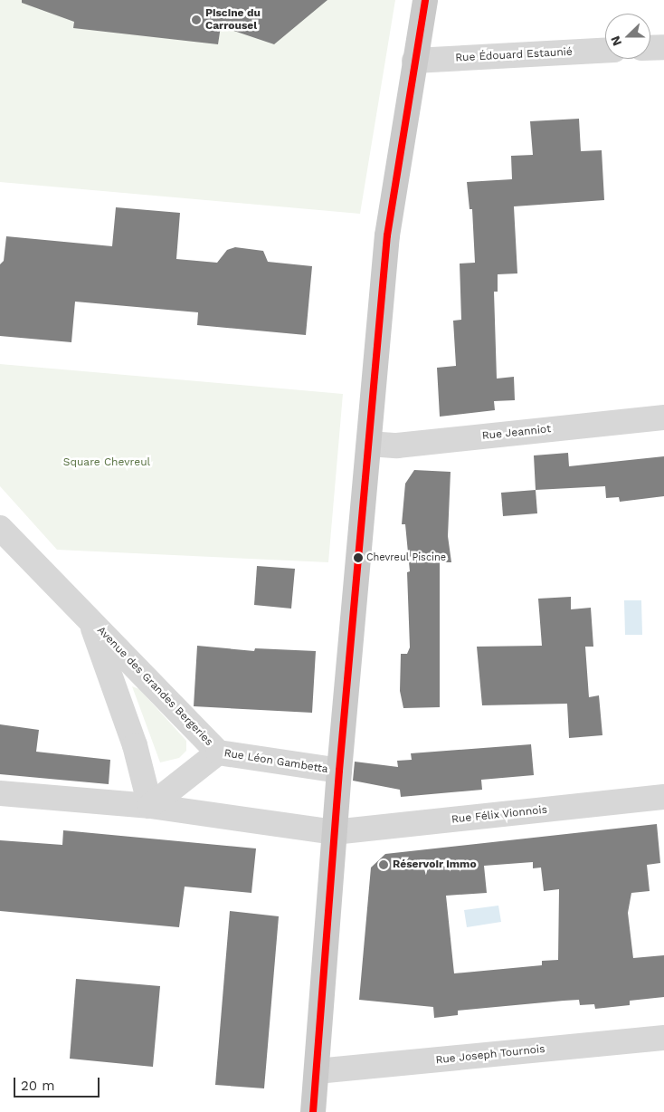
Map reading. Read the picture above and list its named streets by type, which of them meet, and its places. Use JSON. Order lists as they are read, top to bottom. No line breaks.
{"streets":{"street":["Rue Édouard Estaunié","Rue Jeanniot","Avenue des Grandes Bergeries","Rue Léon Gambetta","Rue Félix Vionnois","Rue Joseph Tournois"]},"crossings":[["Avenue des Grandes Bergeries","Rue Léon Gambetta"]],"parks":["Square Chevreul"],"places":["Piscine du Carrousel","Chevreul Piscine","Réservoir immo"],"scale_bar":"20 m","north":"left"}
